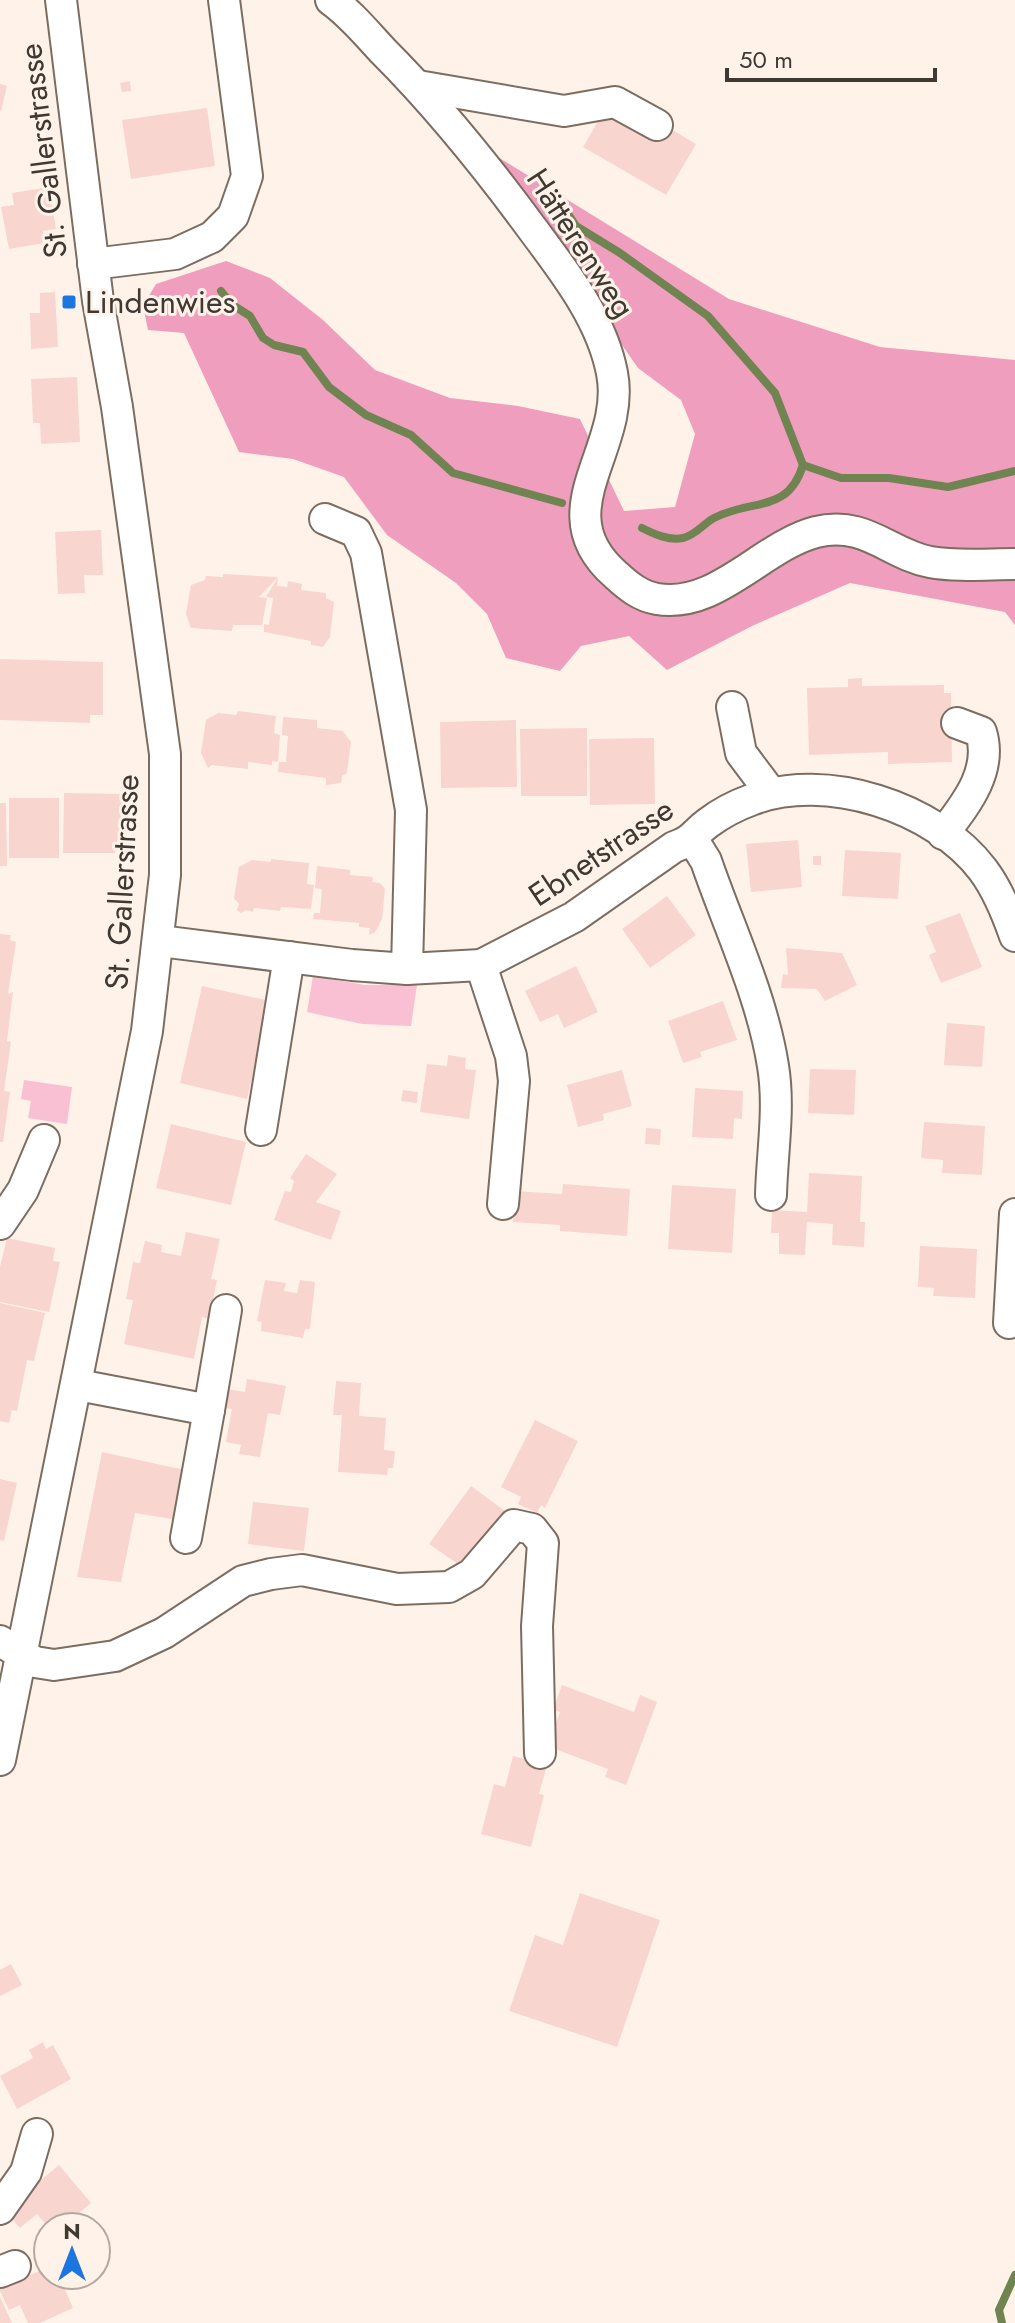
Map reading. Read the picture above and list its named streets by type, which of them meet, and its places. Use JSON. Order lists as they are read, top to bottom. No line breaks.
{"streets":{"street":["St. Gallerstrasse","Hätterenweg","Ebnetstrasse"]},"crossings":[["St. Gallerstrasse","Ebnetstrasse"]],"places":{"transit":["Lindenwies"]},"scale_bar":"50 m","north":"top"}
